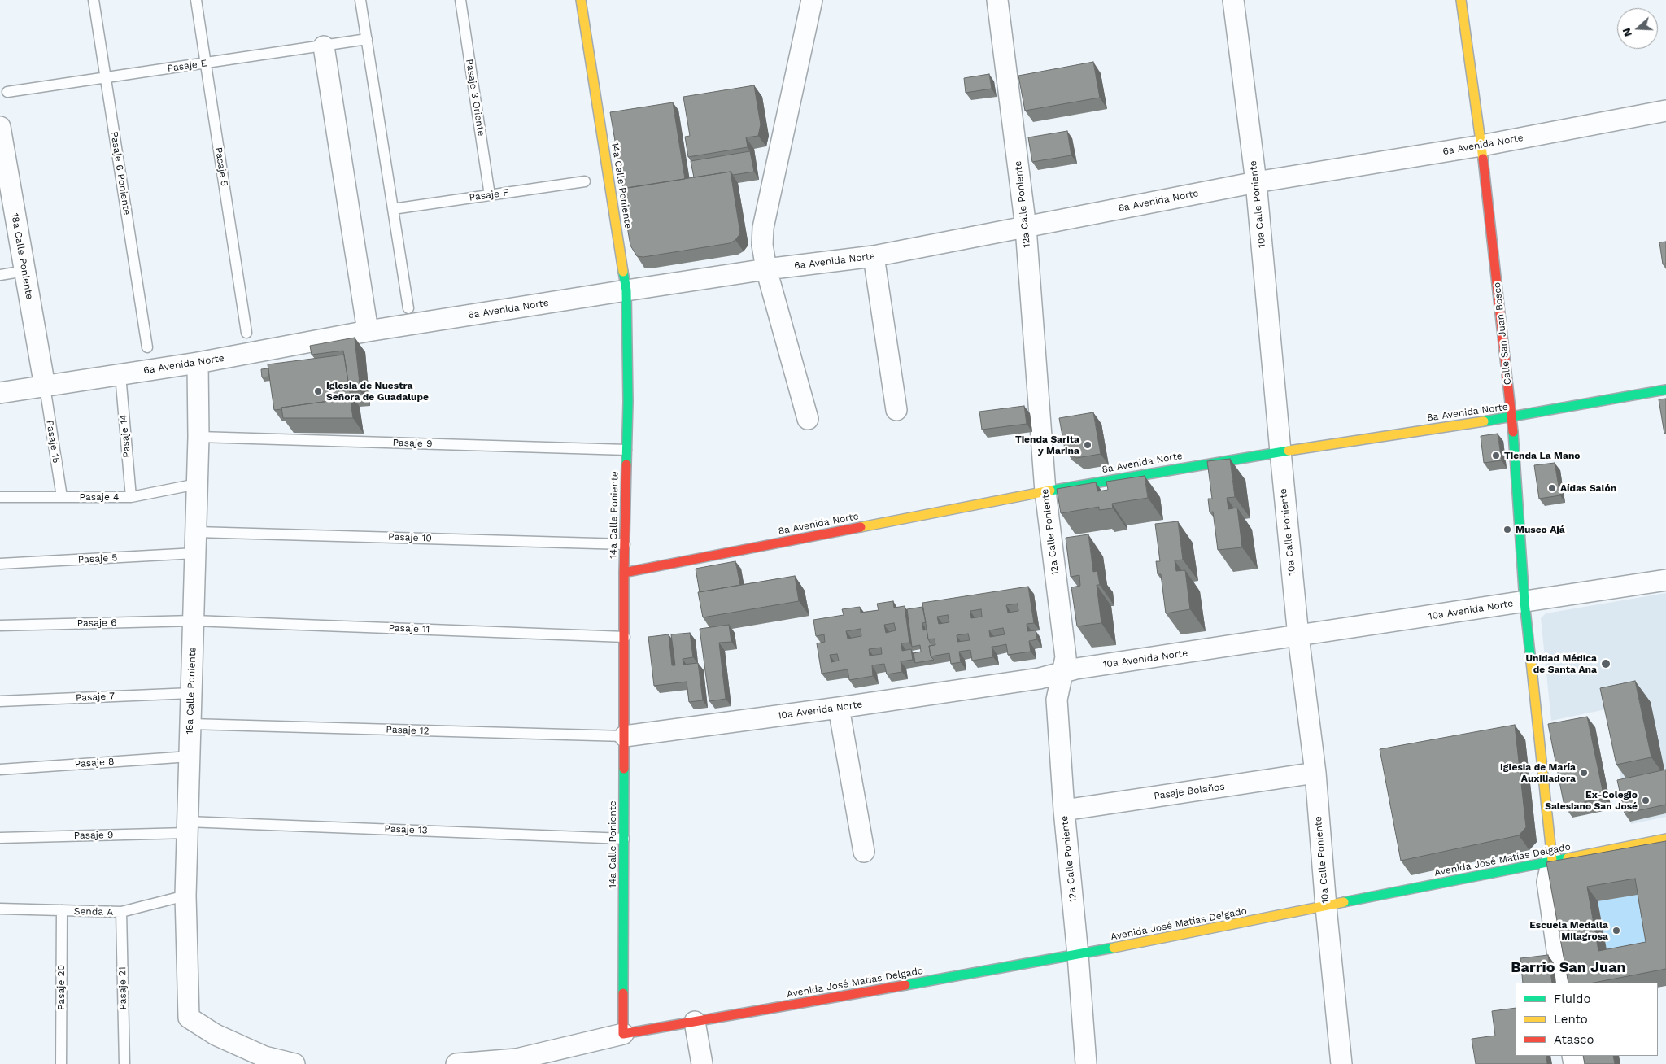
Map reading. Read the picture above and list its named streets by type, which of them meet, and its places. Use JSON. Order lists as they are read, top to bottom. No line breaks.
{"streets":{"street":["6a Avenida Norte","14a Calle Poniente","12a Calle Poniente","10a Calle Poniente","18a Calle Poniente","Calle San Juan Bosco","8a Avenida Norte","10a Avenida Norte","16a Calle Poniente","Pasaje Bolaños","Avenida José Matías Delgado"],"lane":["Pasaje E","Pasaje 3 Oriente","Pasaje 5","Pasaje 6 Poniente","Pasaje F","Pasaje 14","Pasaje 15","Pasaje 9","Pasaje 4","Pasaje 10","Pasaje 6","Pasaje 11","Pasaje 7","Pasaje 12","Pasaje 8","Pasaje 13","Senda A","Pasaje 20","Pasaje 21"]},"crossings":[["Pasaje E","Pasaje 5"],["Pasaje E","Pasaje 6 Poniente"],["Pasaje 3 Oriente","Pasaje F"],["6a Avenida Norte","14a Calle Poniente"],["6a Avenida Norte","12a Calle Poniente"],["6a Avenida Norte","10a Calle Poniente"],["6a Avenida Norte","18a Calle Poniente"],["6a Avenida Norte","Calle San Juan Bosco"],["6a Avenida Norte","Pasaje 14"],["6a Avenida Norte","Pasaje 15"],["6a Avenida Norte","16a Calle Poniente"],["Pasaje 5","16a Calle Poniente"],["14a Calle Poniente","8a Avenida Norte"],["14a Calle Poniente","Pasaje 9"],["14a Calle Poniente","Pasaje 10"],["14a Calle Poniente","10a Avenida Norte"],["14a Calle Poniente","Pasaje 11"],["14a Calle Poniente","Pasaje 12"],["14a Calle Poniente","Pasaje 13"],["14a Calle Poniente","Avenida José Matías Delgado"],["12a Calle Poniente","8a Avenida Norte"],["12a Calle Poniente","10a Avenida Norte"],["12a Calle Poniente","Pasaje Bolaños"],["12a Calle Poniente","Avenida José Matías Delgado"],["10a Calle Poniente","8a Avenida Norte"],["10a Calle Poniente","10a Avenida Norte"],["10a Calle Poniente","Pasaje Bolaños"],["10a Calle Poniente","Avenida José Matías Delgado"],["18a Calle Poniente","Pasaje 15"],["Calle San Juan Bosco","8a Avenida Norte"],["Calle San Juan Bosco","10a Avenida Norte"],["Calle San Juan Bosco","Avenida José Matías Delgado"],["Pasaje 14","Pasaje 4"],["Pasaje 15","Pasaje 4"],["Pasaje 9","16a Calle Poniente"],["Pasaje 9","Pasaje 13"],["Pasaje 4","16a Calle Poniente"],["Pasaje 10","16a Calle Poniente"],["10a Avenida Norte","Pasaje 12"],["Pasaje 6","Pasaje 11"],["Pasaje 6","16a Calle Poniente"],["Pasaje 11","16a Calle Poniente"],["16a Calle Poniente","Pasaje 7"],["16a Calle Poniente","Pasaje 12"],["16a Calle Poniente","Pasaje 8"],["16a Calle Poniente","Pasaje 13"],["16a Calle Poniente","Senda A"],["Senda A","Pasaje 20"],["Senda A","Pasaje 21"]],"districts":["Barrio San Juan"],"places":["Iglesia de Nuestra Señora de Guadalupe","Tienda Sarita y Marina","Tienda La Mano","Aídas Salón","Museo Ajá","Unidad Médica de Santa Ana","Iglesia de María Auxiliadora","Ex-Colegio Salesiano San José","Escuela Medalla Milagrosa"],"legend":["Fluido","Lento","Atasco"],"north":"left"}
